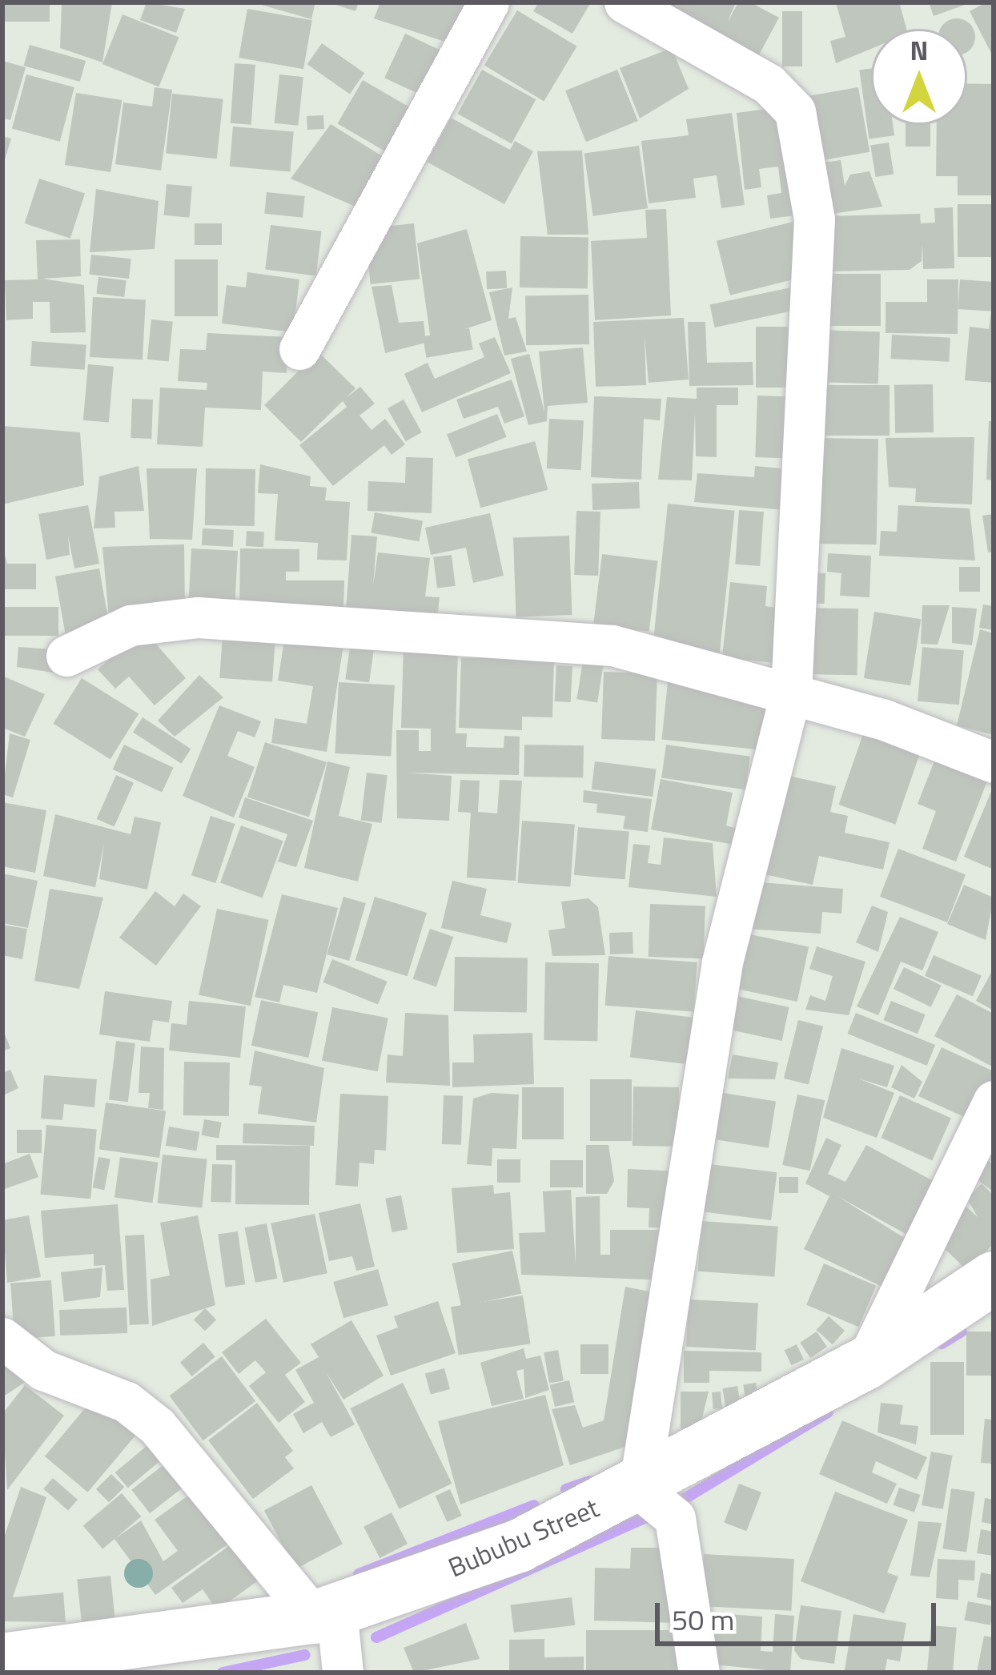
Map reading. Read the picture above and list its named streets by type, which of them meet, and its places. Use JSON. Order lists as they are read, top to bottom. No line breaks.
{"streets":{"street":["Bububu Street"]},"scale_bar":"50 m","north":"top"}
